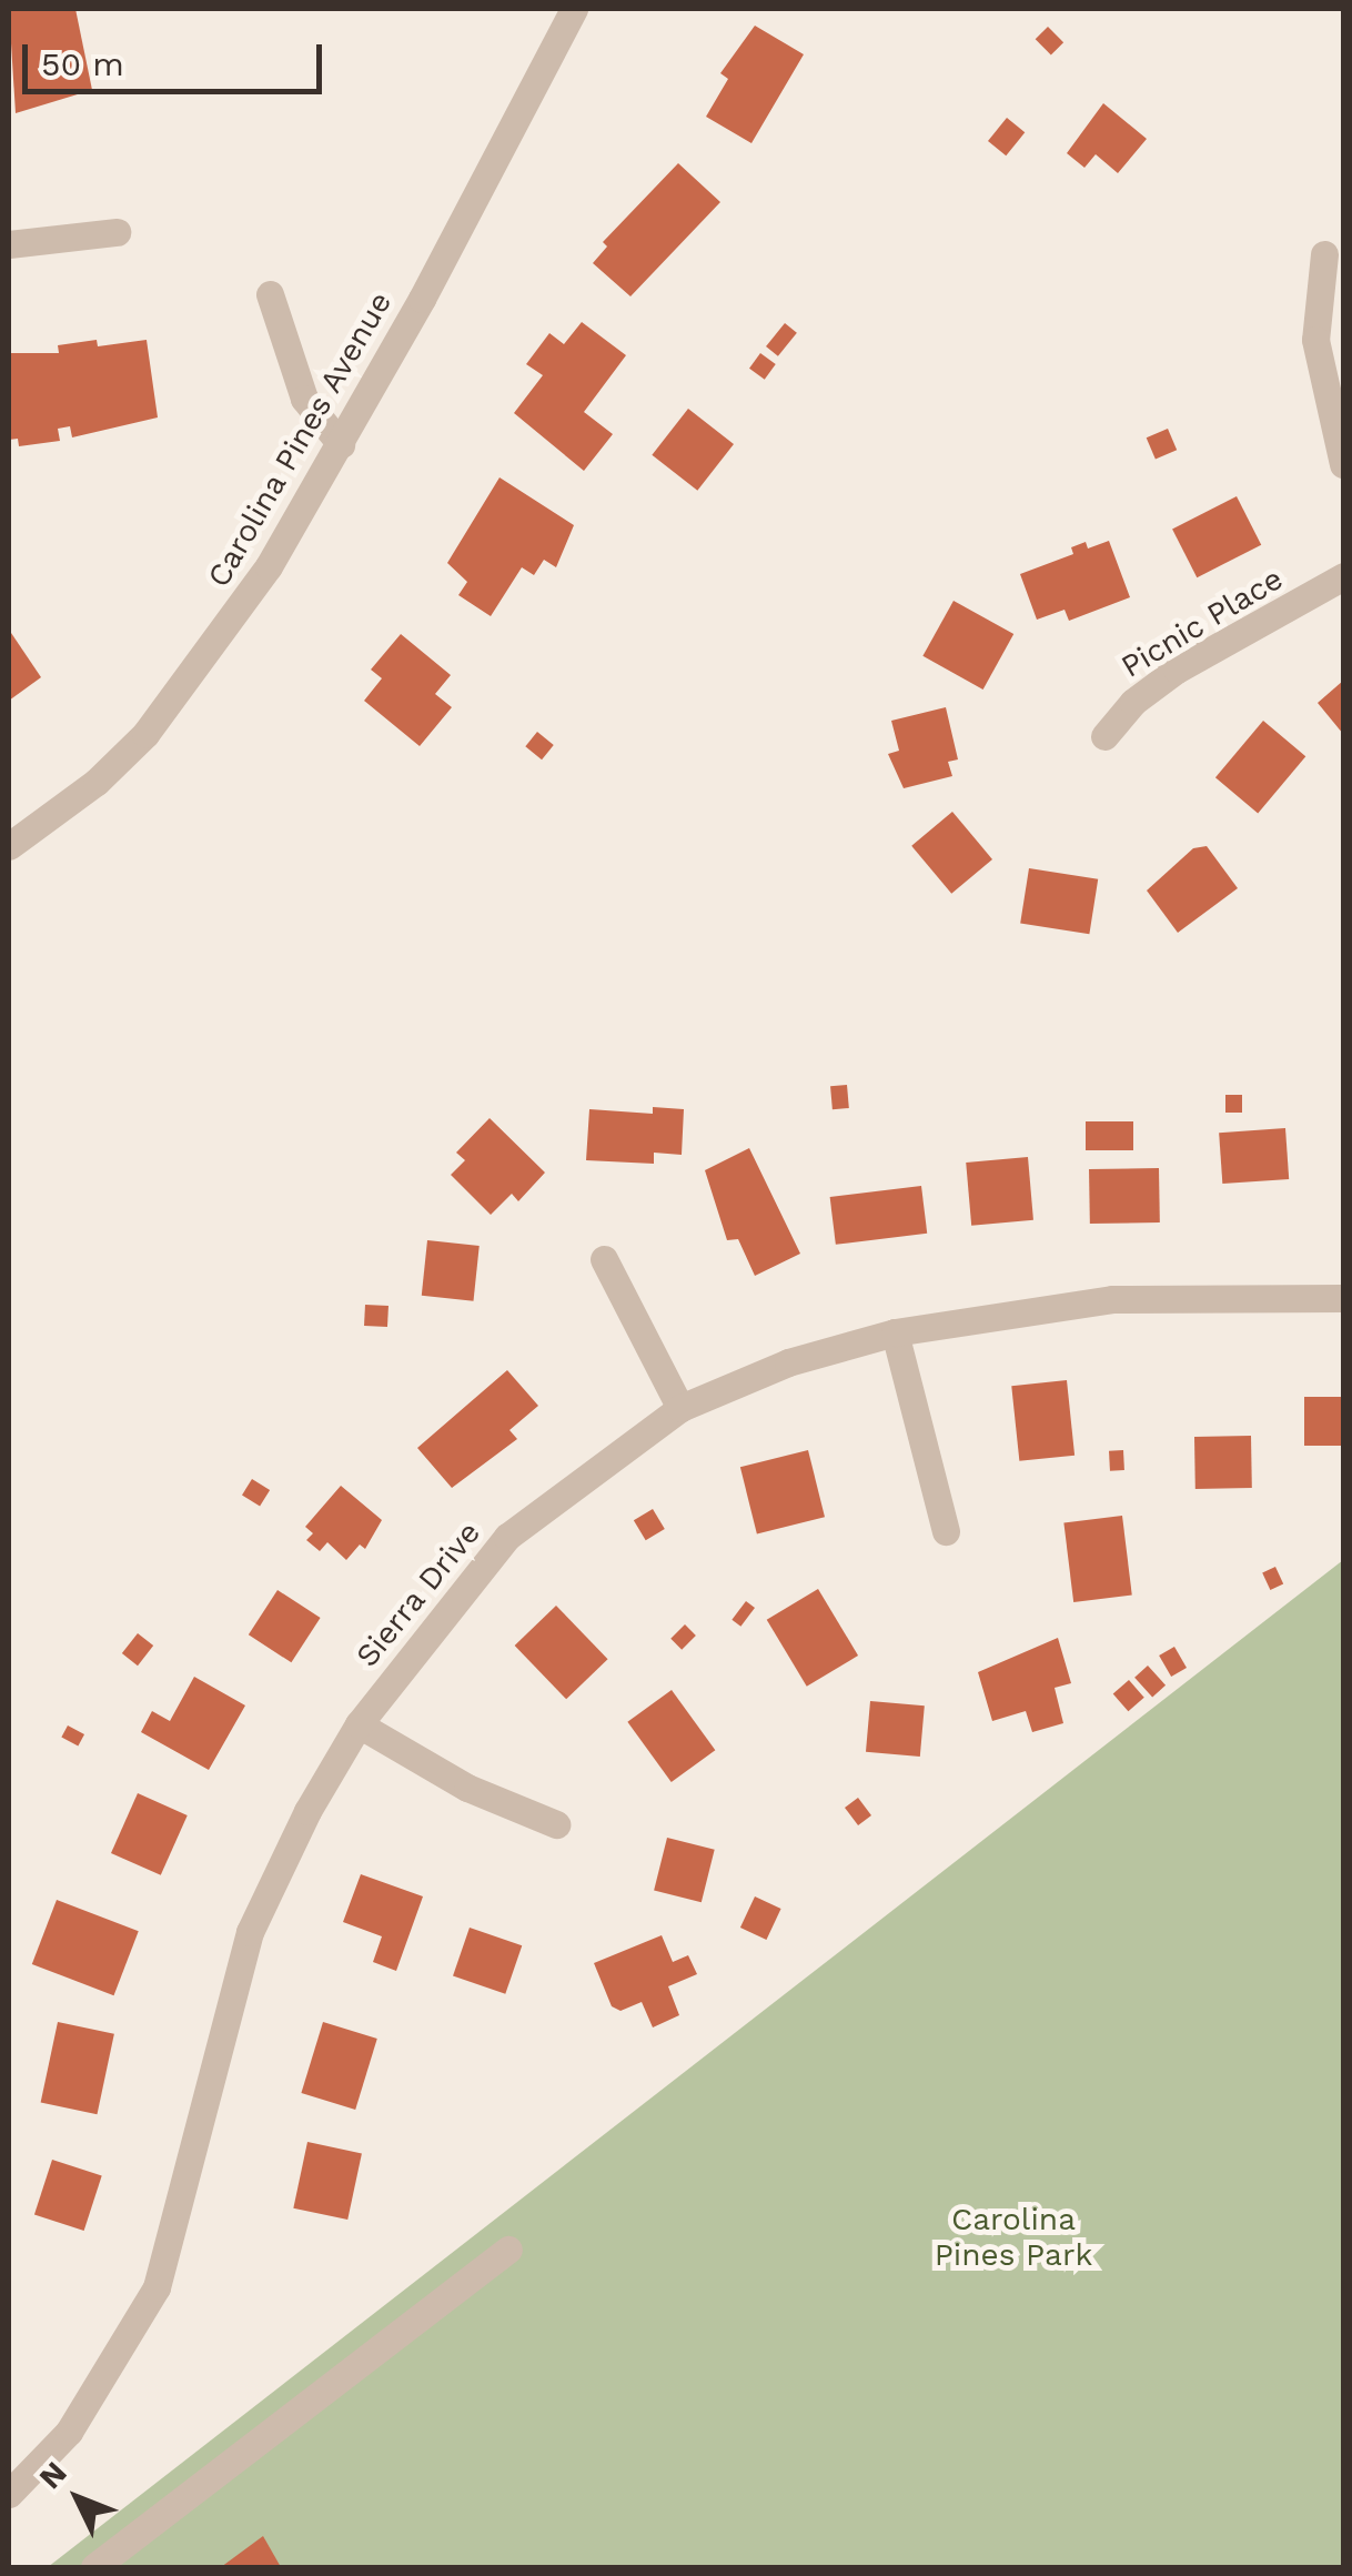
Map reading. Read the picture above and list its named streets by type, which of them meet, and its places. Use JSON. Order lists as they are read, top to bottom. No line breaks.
{"streets":{"street":["Carolina Pines Avenue","Picnic Place","Sierra Drive"]},"parks":["Carolina Pines Park"],"scale_bar":"50 m","north":"top left"}
